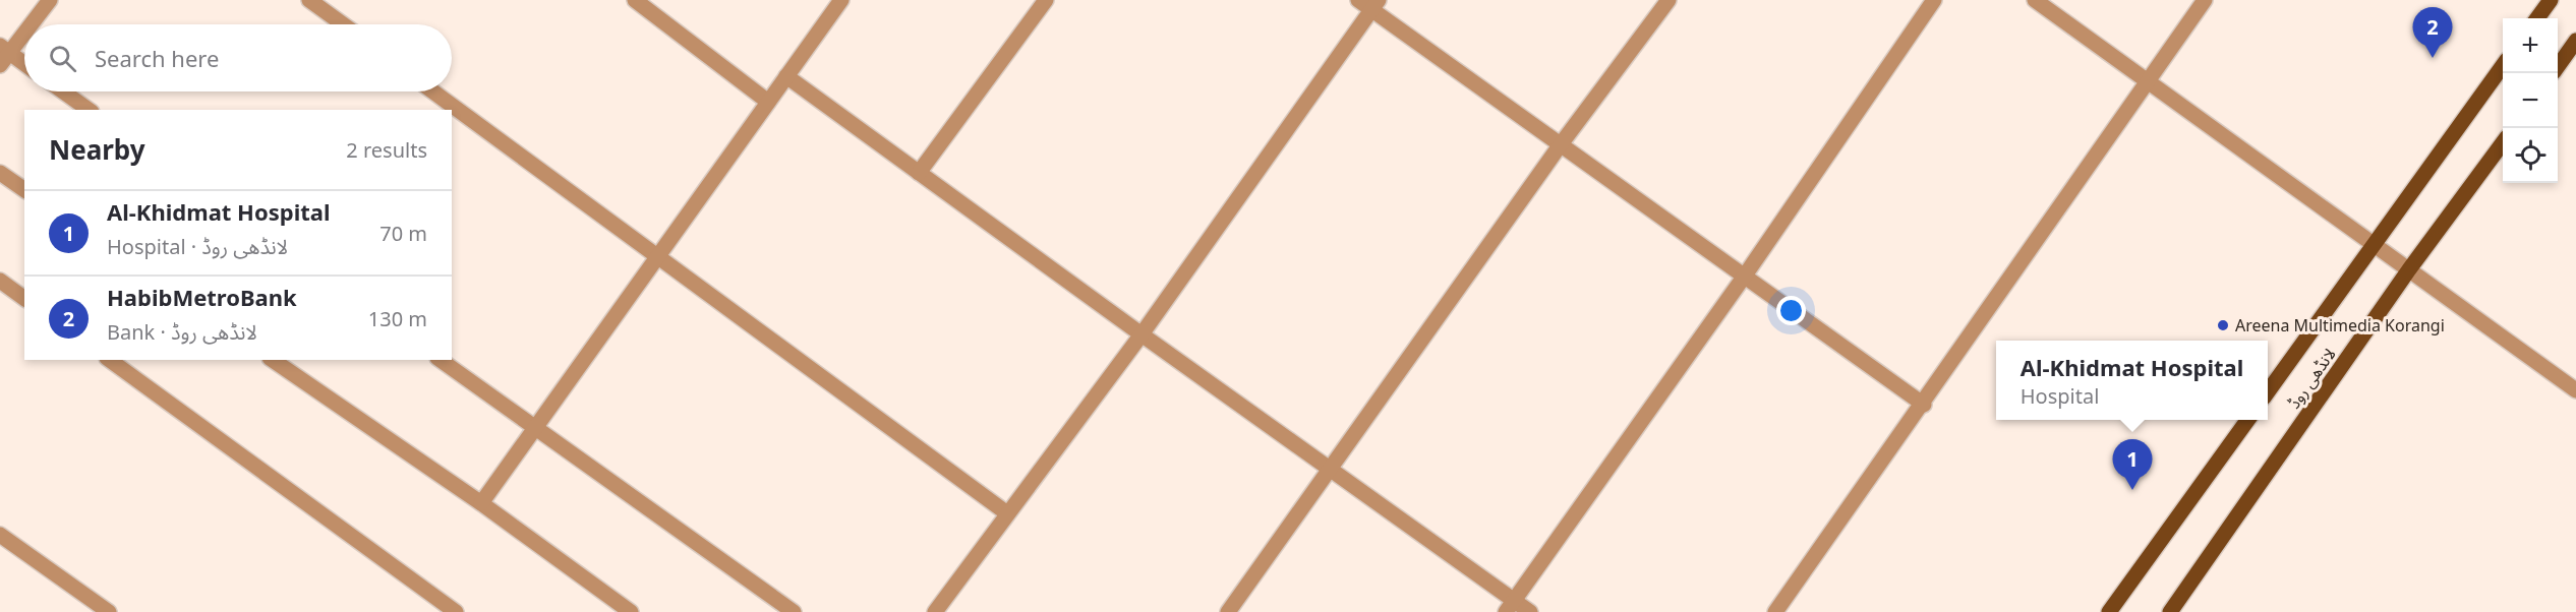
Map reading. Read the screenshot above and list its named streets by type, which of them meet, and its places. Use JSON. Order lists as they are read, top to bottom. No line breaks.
{"streets":{"main road":["لانڈھی روڈ"]},"places":["Areena Multimedia Korangi"],"page":{"pins":["2","1"],"map_buttons":["+","−"],"search":"Search here","heading":["Nearby","2 results"],"list":[{"mark":"1","name":"Al-Khidmat Hospital","note":"Hospital · لانڈھی روڈ","value":"70 m"},{"mark":"2","name":"HabibMetroBank","note":"Bank · لانڈھی روڈ","value":"130 m"}],"popup":["Al-Khidmat Hospital","Hospital"]}}
